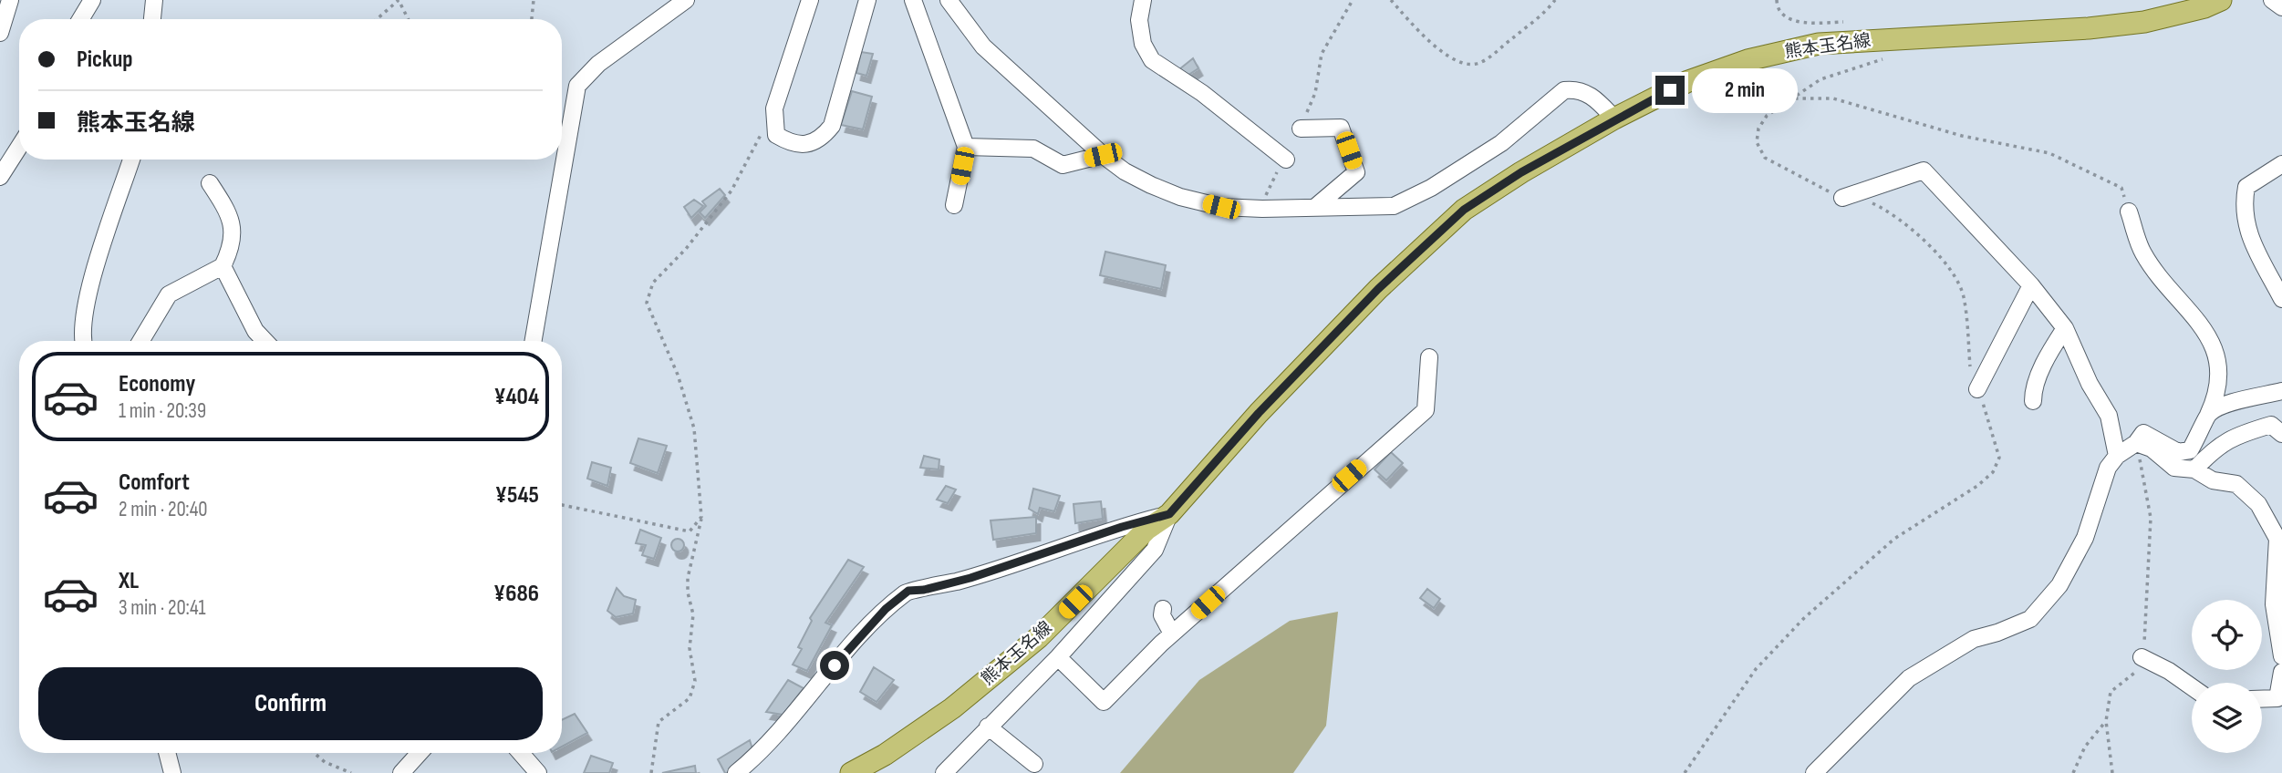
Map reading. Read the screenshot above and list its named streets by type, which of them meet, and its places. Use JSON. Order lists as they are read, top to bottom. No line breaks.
{"streets":{"main road":["熊本玉名線"]},"page":{"banner":["Pickup","熊本玉名線"],"bubble":"2 min","list":[{"name":"Economy","note":"1 min · 20:39","value":"¥404"},{"name":"Comfort","note":"2 min · 20:40","value":"¥545"},{"name":"XL","note":"3 min · 20:41","value":"¥686"}],"buttons":"Confirm"}}
